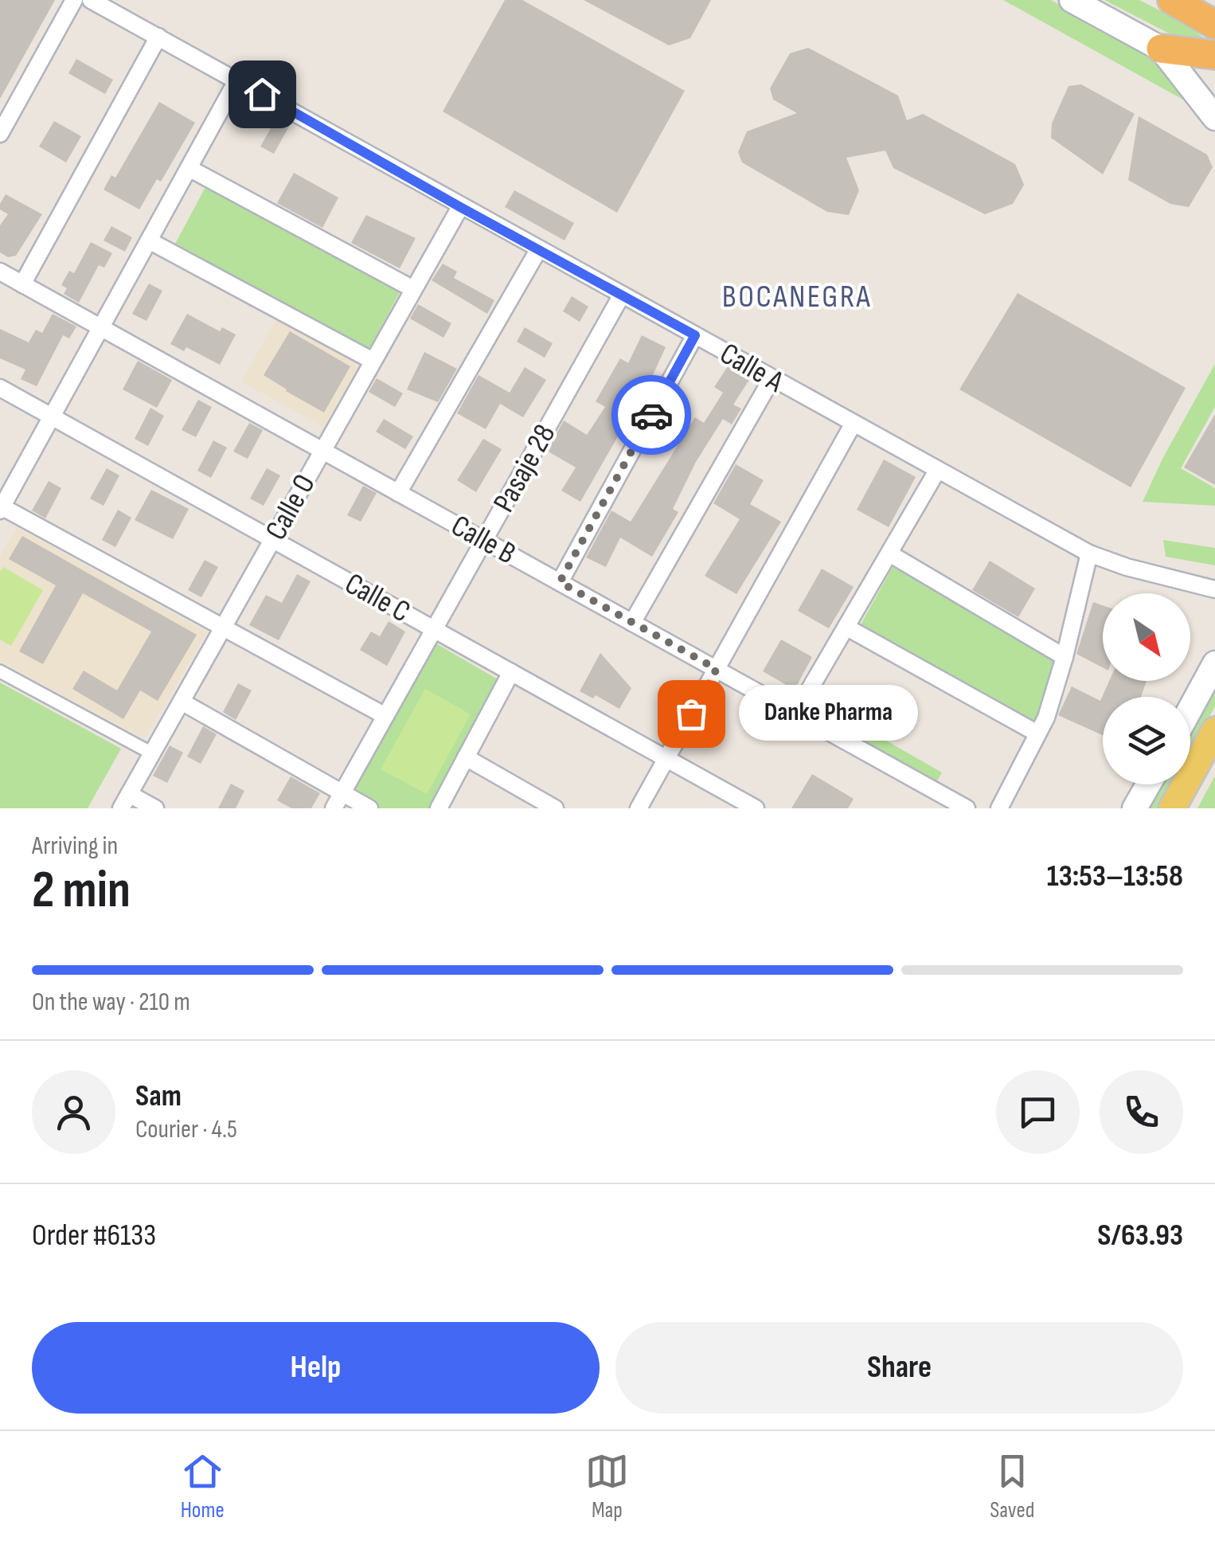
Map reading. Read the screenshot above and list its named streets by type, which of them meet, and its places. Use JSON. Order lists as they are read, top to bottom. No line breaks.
{"streets":{"street":["Calle A","Pasaje 28","Calle O","Calle B","Calle C"]},"crossings":[["Calle A","Pasaje 28"],["Calle A","Calle O"],["Pasaje 28","Calle B"],["Pasaje 28","Calle C"],["Calle O","Calle B"],["Calle O","Calle C"]],"districts":["BOCANEGRA"],"places":["Danke Pharma"],"north":"bottom right","page":{"bubble":"Danke Pharma","heading":["2 min","Arriving in","13:53–13:58"],"panel":["Sam","Courier · 4.5","Order #6133","S/63.93"],"bar":"On the way · 210 m","buttons":["Help","Share"],"tabs":["Home","Map","Saved"]}}
